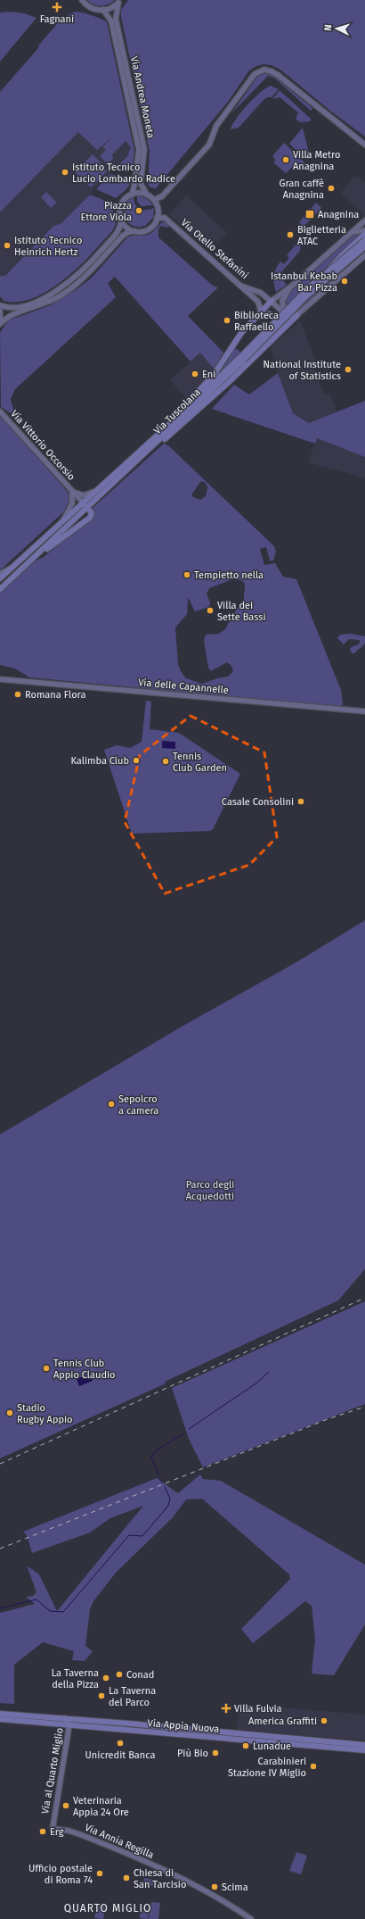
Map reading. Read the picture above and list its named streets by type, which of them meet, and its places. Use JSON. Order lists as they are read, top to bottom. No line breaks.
{"streets":{"main road":["Via Tuscolana","Via Appia Nuova"],"street":["Via Andrea Moneta","Via Otello Stefanini","Via Vittorio Occorsio","Via delle Capannelle","Via al Quarto Miglio","Via Annia Regilla"]},"crossings":[["Via Andrea Moneta","Via Otello Stefanini"],["Via Tuscolana","Via Vittorio Occorsio"],["Via Appia Nuova","Via al Quarto Miglio"],["Via al Quarto Miglio","Via Annia Regilla"]],"districts":["QUARTO MIGLIO"],"parks":["Parco degli Acquedotti"],"places":{"health":["Fagnani","Villa Fulvia"],"other":["Villa Metro Anagnina","Istituto Tecnico Lucio Lombardo Radice","Gran caffè Anagnina","Piazza Ettore Viola","Biglietteria ATAC","Istituto Tecnico Heinrich Hertz","Istanbul Kebab Bar Pizza","Biblioteca Raffaello","National Institute of Statistics","Eni","Tempietto nella","Villa dei Sette Bassi","Romana Flora","Kalimba Club","Tennis Club Garden","Casale Consolini","Sepolcro a camera","Tennis Club Appio Claudio","Stadio Rugby Appio","Conad","La Taverna della Pizza","La Taverna del Parco","America Graffiti","Unicredit Banca","Lunadue","Più Bio","Carabinieri Stazione IV Miglio","Veterinaria Appia 24 Ore","Erg","Ufficio postale di Roma 74","Chiesa di San Tarcisio","Scima"],"transit":["Anagnina"]},"north":"left"}
